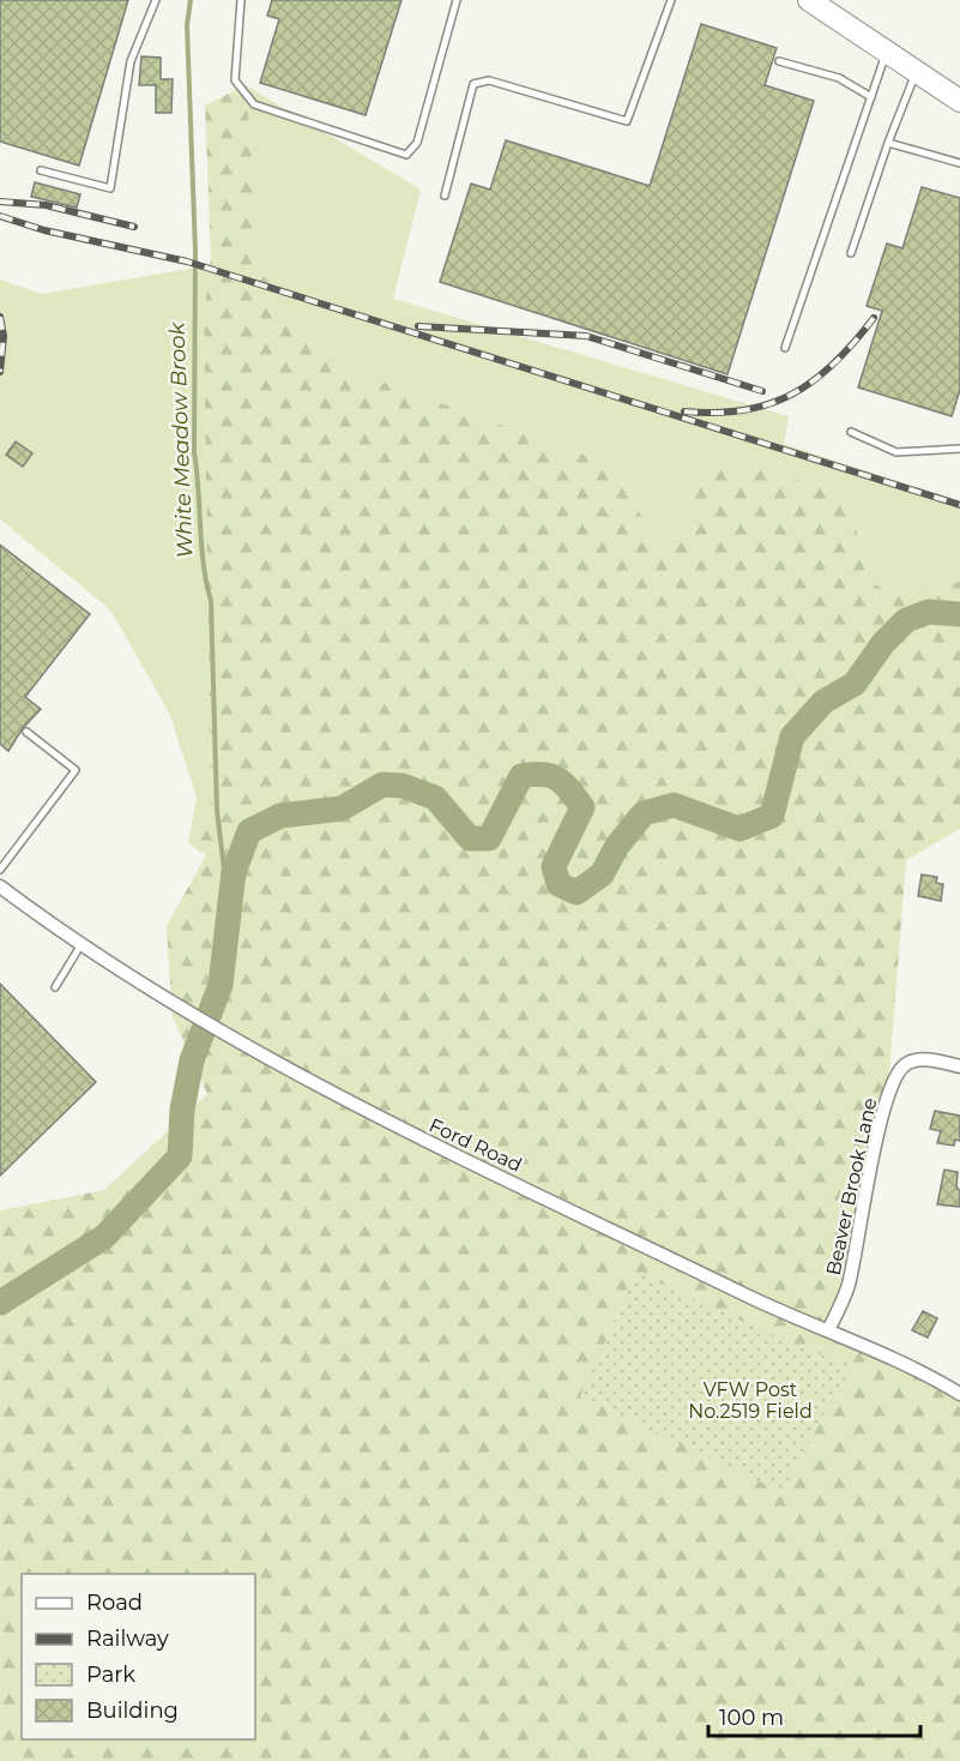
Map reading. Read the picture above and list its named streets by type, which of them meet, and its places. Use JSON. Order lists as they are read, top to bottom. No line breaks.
{"streets":{"street":["Ford Road","Beaver Brook Lane"]},"crossings":[["Ford Road","Beaver Brook Lane"]],"water":["White Meadow Brook"],"parks":["VFW Post No.2519 Field"],"legend":["Road","Railway","Park","Building"],"scale_bar":"100 m"}
